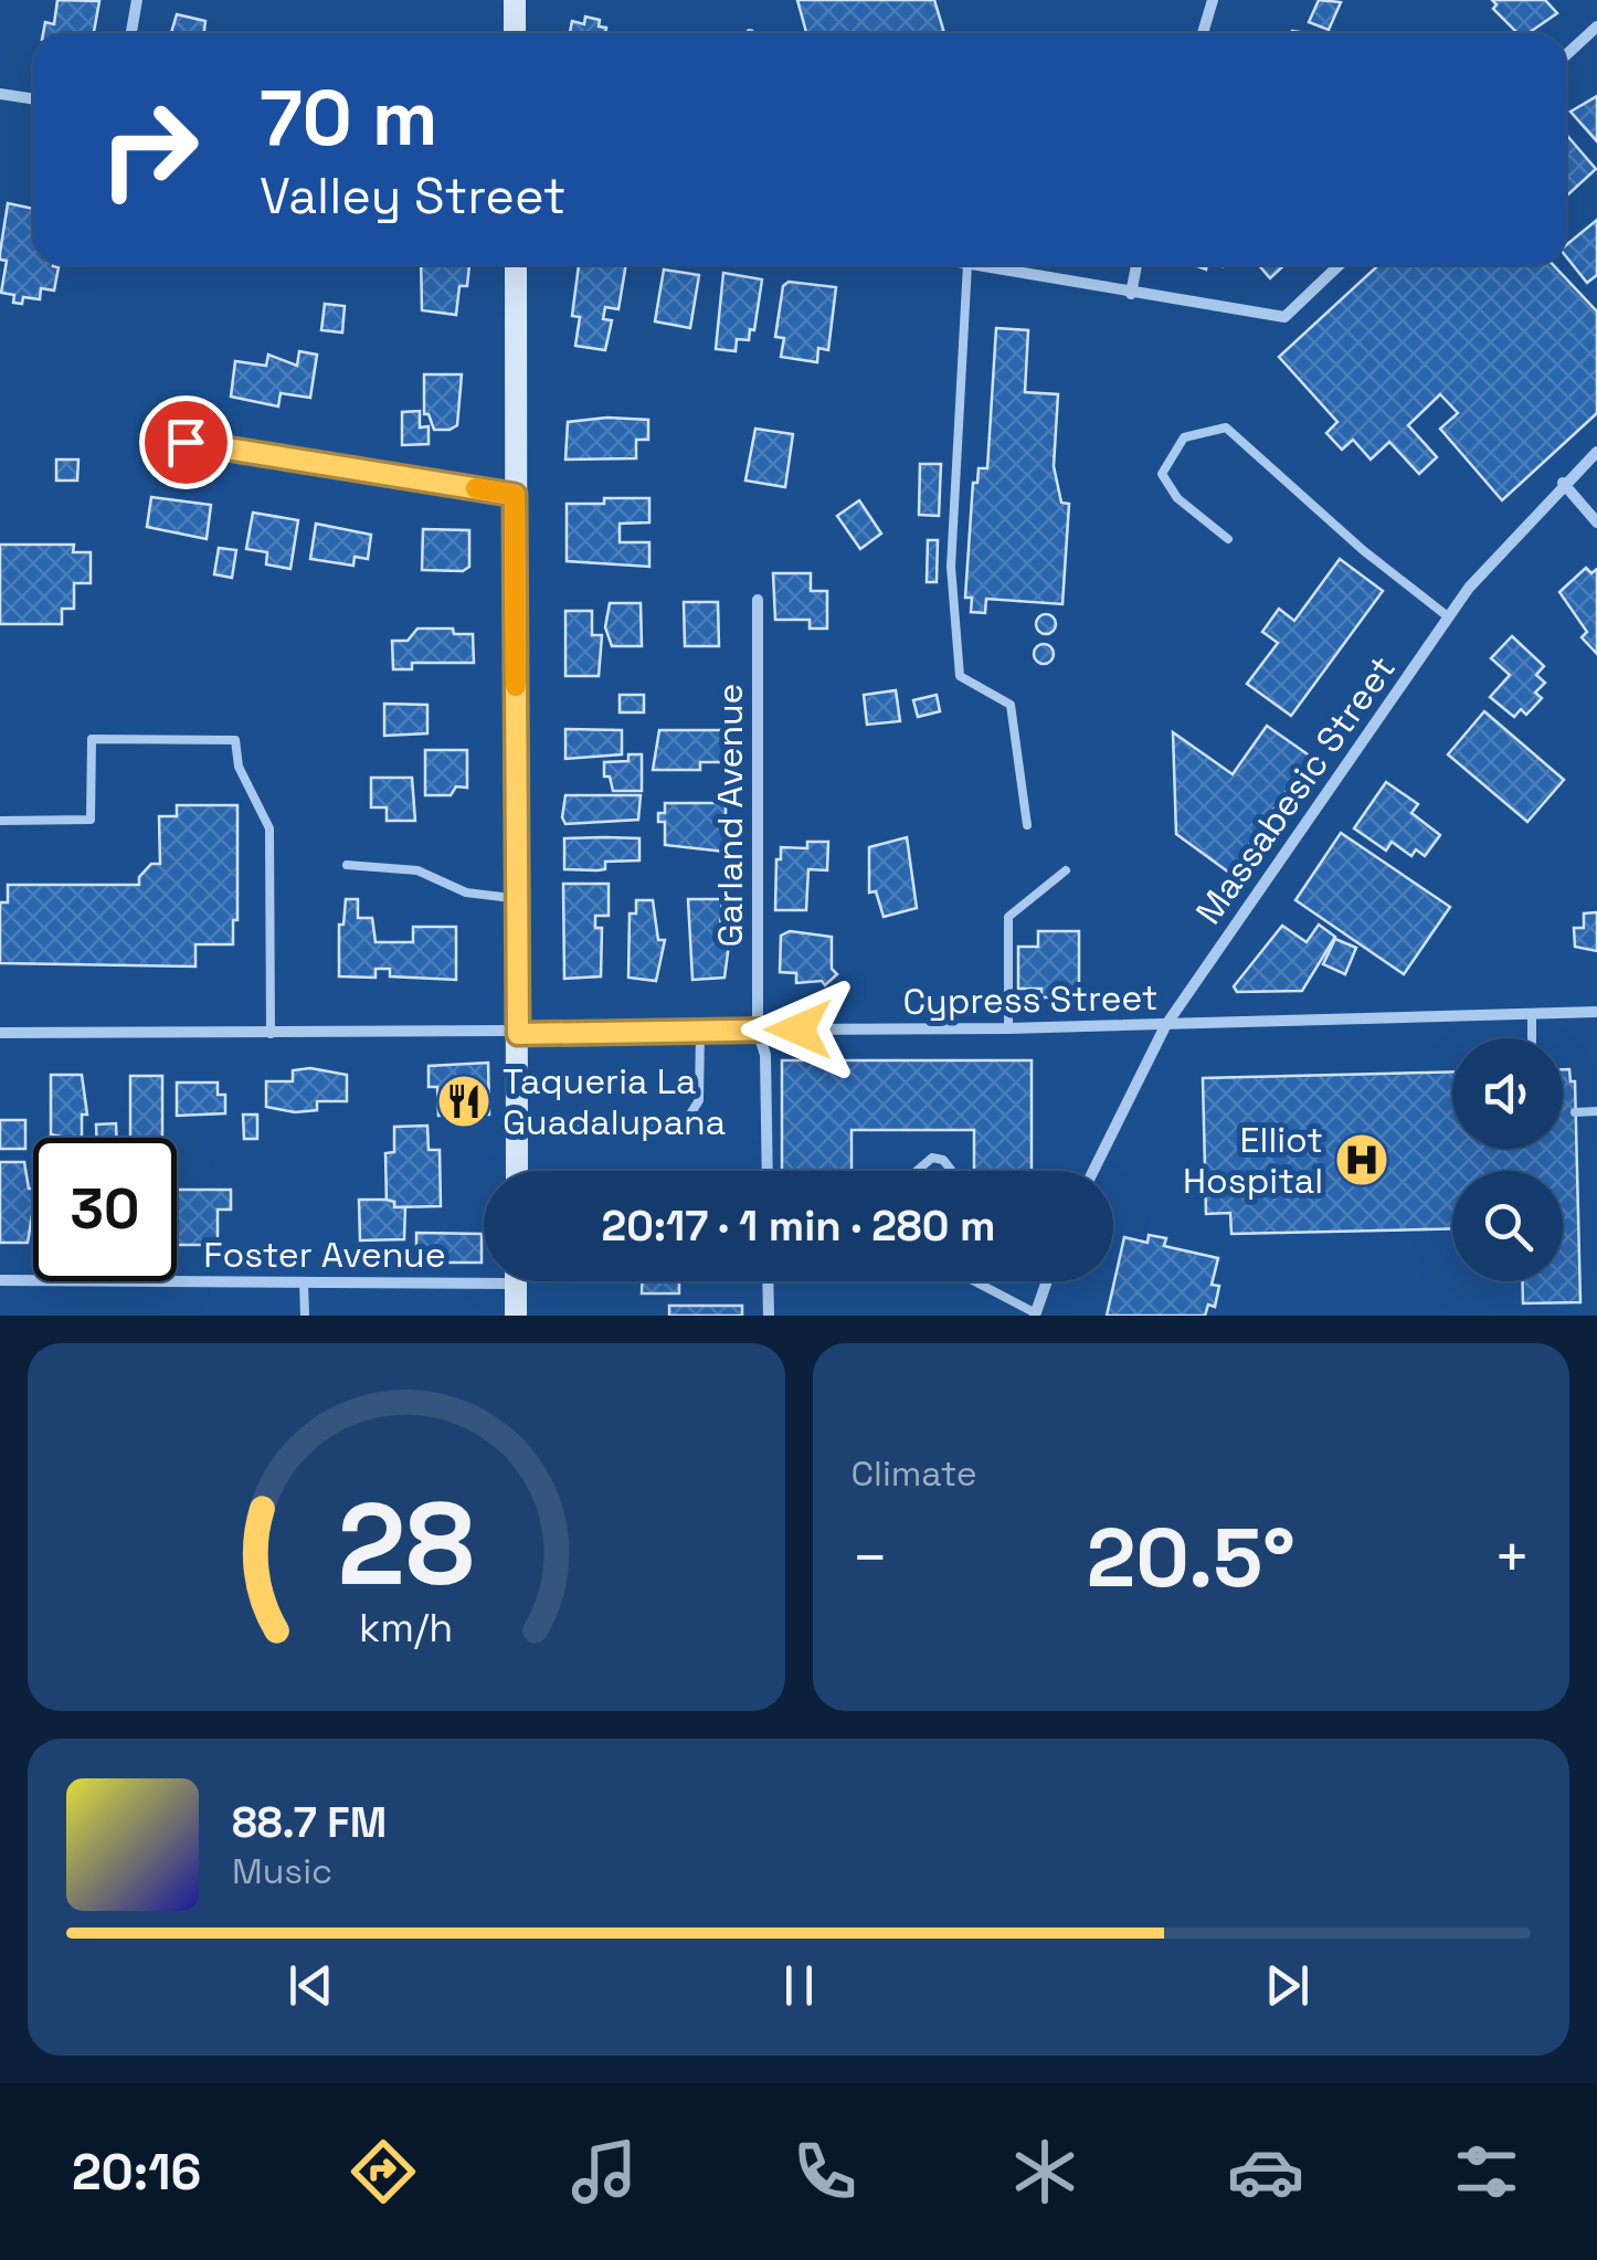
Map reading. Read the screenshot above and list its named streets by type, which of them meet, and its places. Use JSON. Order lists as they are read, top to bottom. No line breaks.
{"streets":{"street":["Massabesic Street","Garland Avenue","Cypress Street","Foster Avenue"]},"crossings":[["Massabesic Street","Cypress Street"],["Garland Avenue","Cypress Street"]],"places":{"restaurant":["Taqueria La Guadalupana"],"hospital":["Elliot Hospital"]},"page":{"turn":["70 m","Valley Street"],"limit":"30","trip":"20:17 · 1 min · 280 m","tile":"Climate","heat":["−","20.5°","+"],"song":["88.7 FM","Music"],"tabs":"20:16","gauge":["28","km/h"]}}
